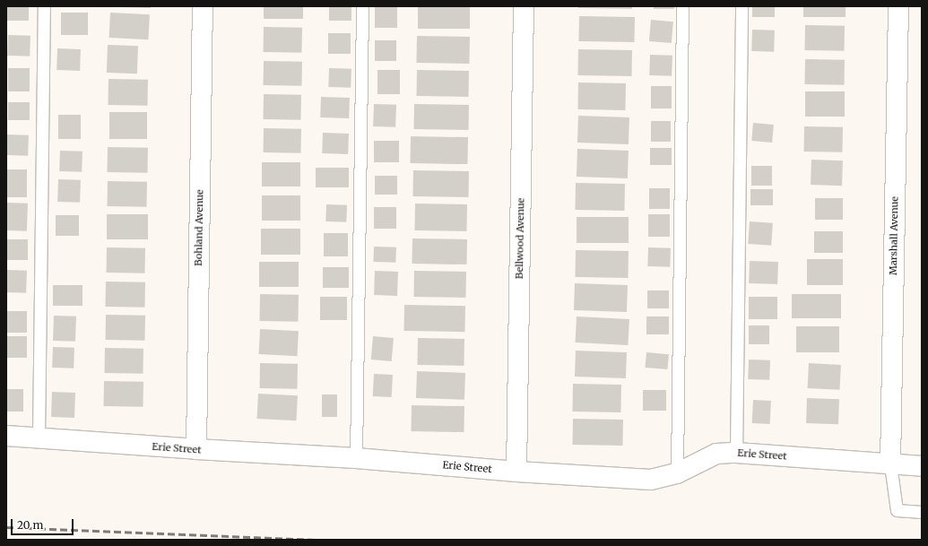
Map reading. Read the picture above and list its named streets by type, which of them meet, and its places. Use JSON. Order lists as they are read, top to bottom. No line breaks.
{"streets":{"street":["Bohland Avenue","Marshall Avenue","Bellwood Avenue","Erie Street"]},"crossings":[["Bohland Avenue","Erie Street"],["Marshall Avenue","Erie Street"],["Bellwood Avenue","Erie Street"]],"scale_bar":"20 m"}
